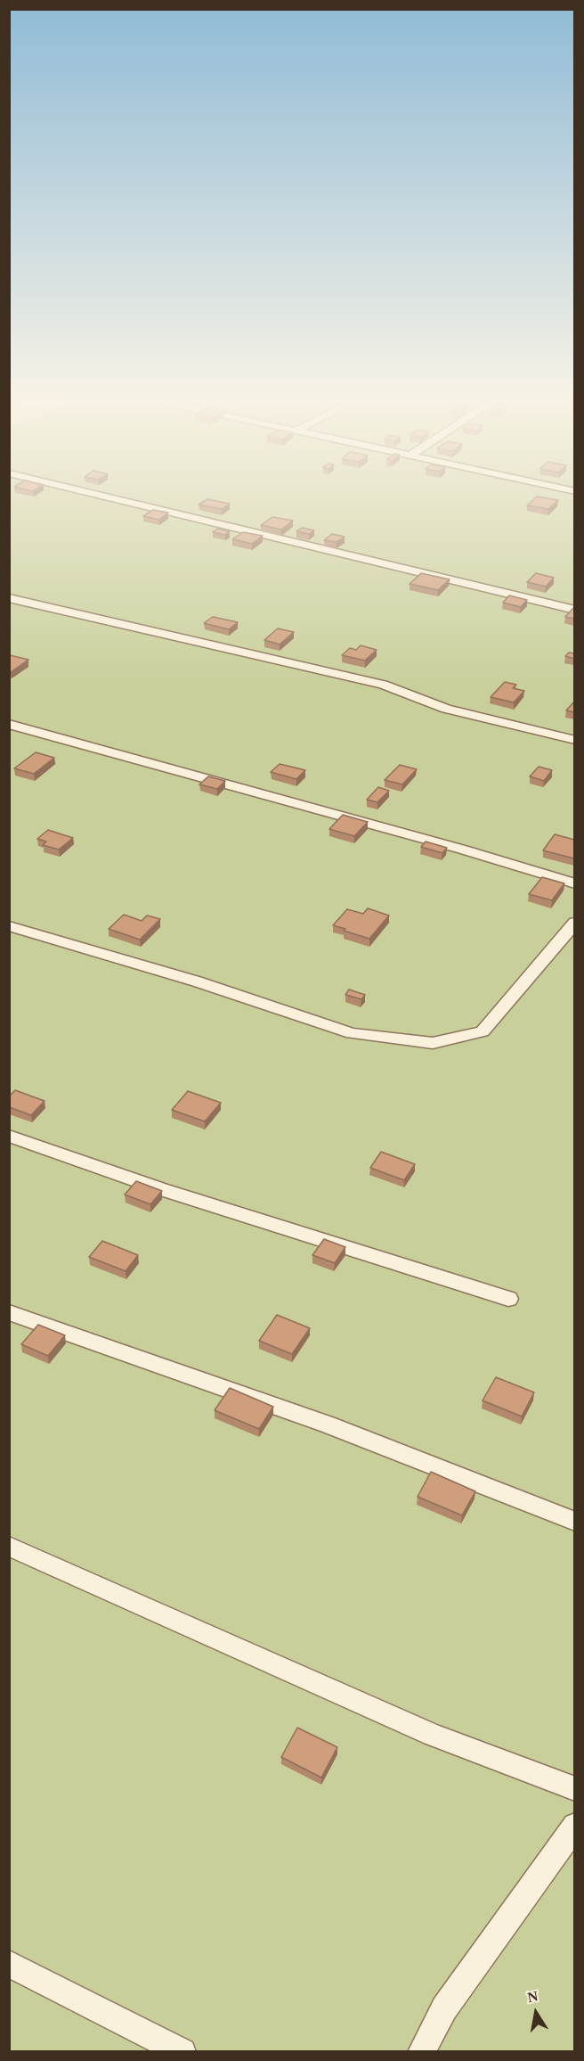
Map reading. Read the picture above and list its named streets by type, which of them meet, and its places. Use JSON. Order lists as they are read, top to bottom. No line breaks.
{"north":"top"}
